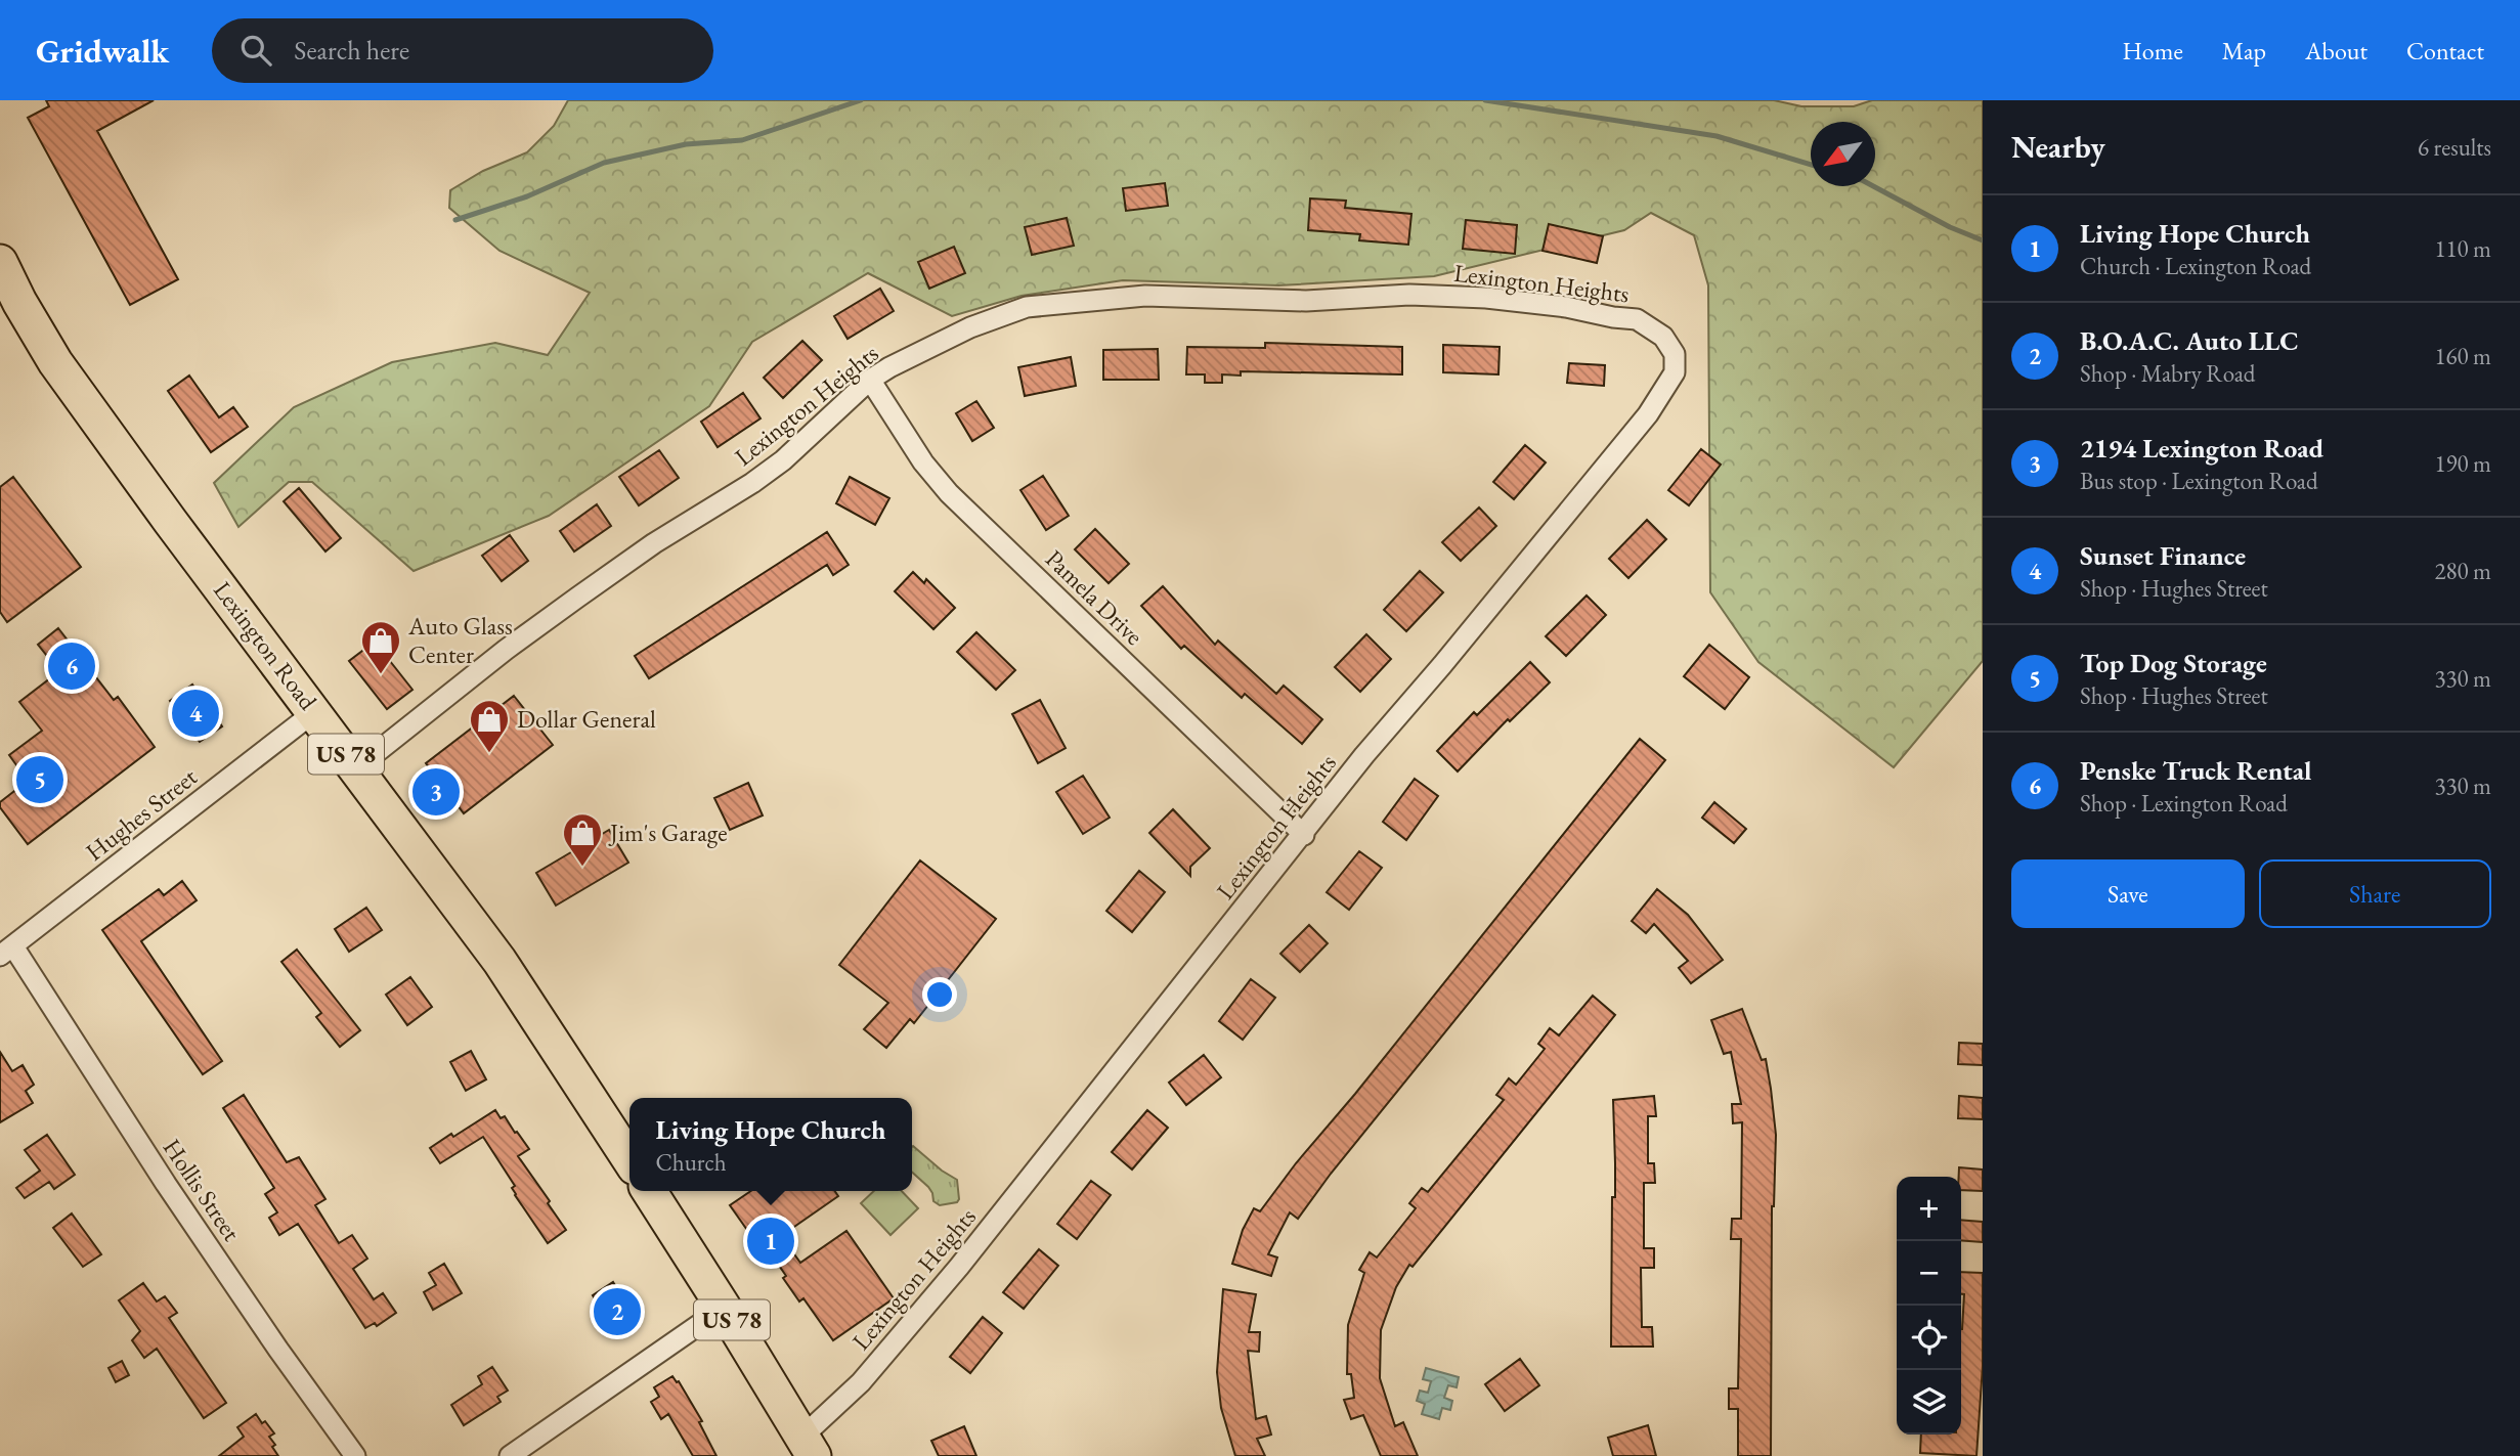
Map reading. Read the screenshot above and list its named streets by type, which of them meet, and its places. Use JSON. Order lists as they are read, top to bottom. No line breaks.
{"streets":{"highway":["Lexington Road","US 78"],"street":["Lexington Heights","Pamela Drive","Hughes Street","Hollis Street"]},"crossings":[["Lexington Heights","Pamela Drive"],["Lexington Heights","Lexington Road"],["Lexington Heights","US 78"],["Lexington Road","Hughes Street"],["Hughes Street","Hollis Street"]],"places":{"shop":["Auto Glass Center","Dollar General","Jim's Garage"]},"north":"bottom left","page":{"header":"Gridwalk","search":"Search here","nav":["Home","Map","About","Contact"],"heading":["Nearby","6 results"],"list":[{"mark":"1","name":"Living Hope Church","note":"Church · Lexington Road","value":"110 m"},{"mark":"2","name":"B.O.A.C. Auto LLC","note":"Shop · Mabry Road","value":"160 m"},{"mark":"3","name":"2194 Lexington Road","note":"Bus stop · Lexington Road","value":"190 m"},{"mark":"4","name":"Sunset Finance","note":"Shop · Hughes Street","value":"280 m"},{"mark":"5","name":"Top Dog Storage","note":"Shop · Hughes Street","value":"330 m"},{"mark":"6","name":"Penske Truck Rental","note":"Shop · Lexington Road","value":"330 m"}],"pins":["6","4","5","3","1","2"],"buttons":["Save","Share"],"popup":["Living Hope Church","Church"],"map_buttons":["+","−"]}}
